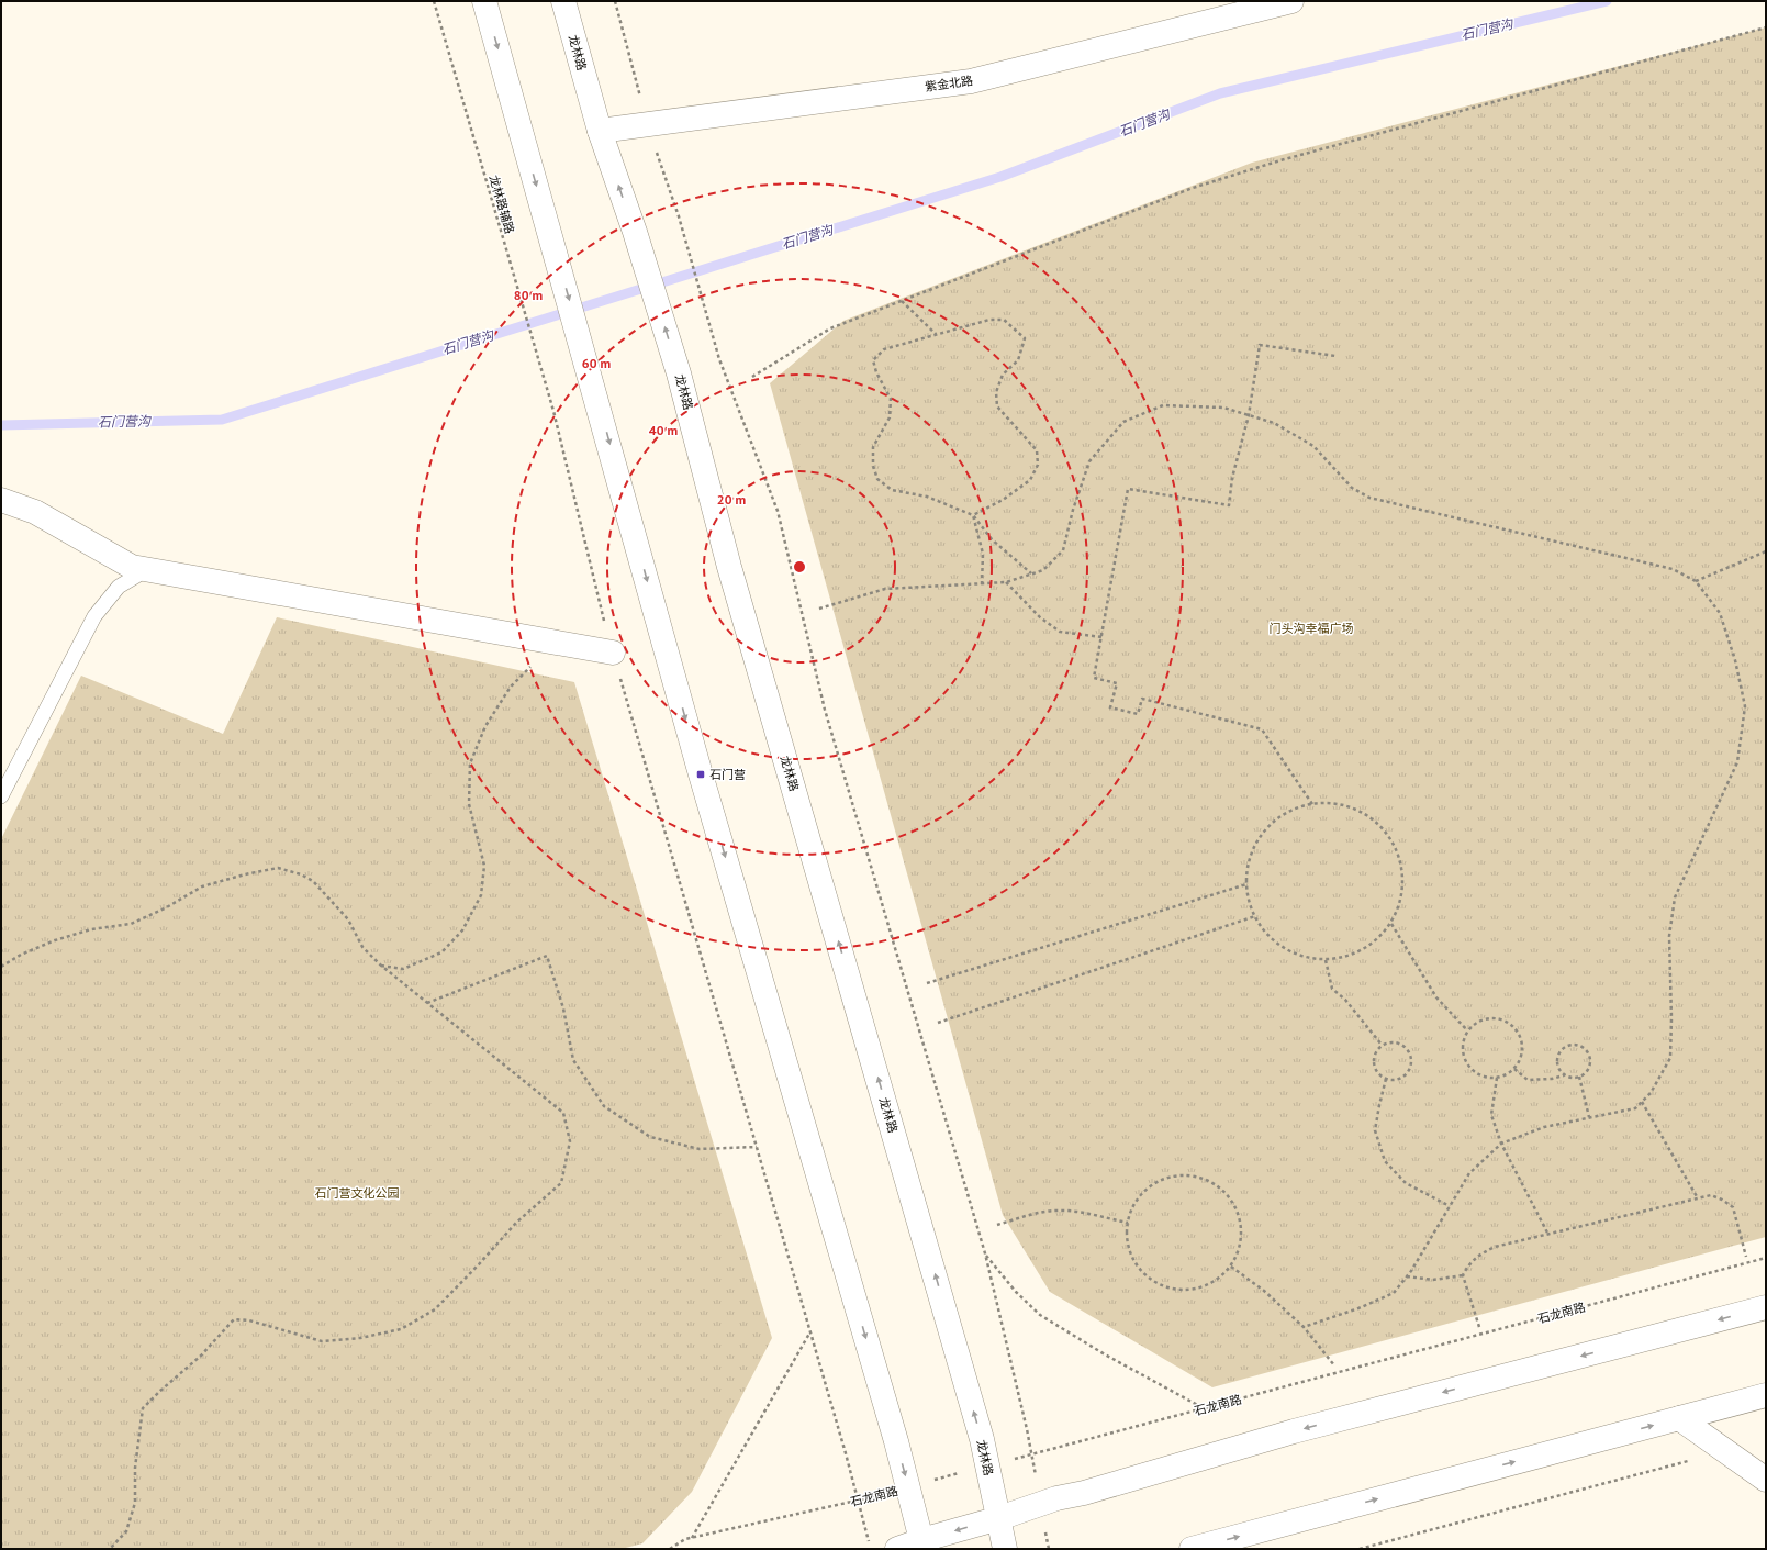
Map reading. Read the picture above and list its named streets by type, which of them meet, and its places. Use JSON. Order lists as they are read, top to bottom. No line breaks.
{"streets":{"main road":["龙林路","紫金北路"],"path":["龙林路辅路","石龙南路"]},"crossings":[["龙林路","紫金北路"],["龙林路","石龙南路"]],"water":["石门营沟"],"parks":["门头沟幸福广场","石门营文化公园"],"places":{"transit":["石门营"]},"rings":["80 m","60 m","40 m","20 m"]}
